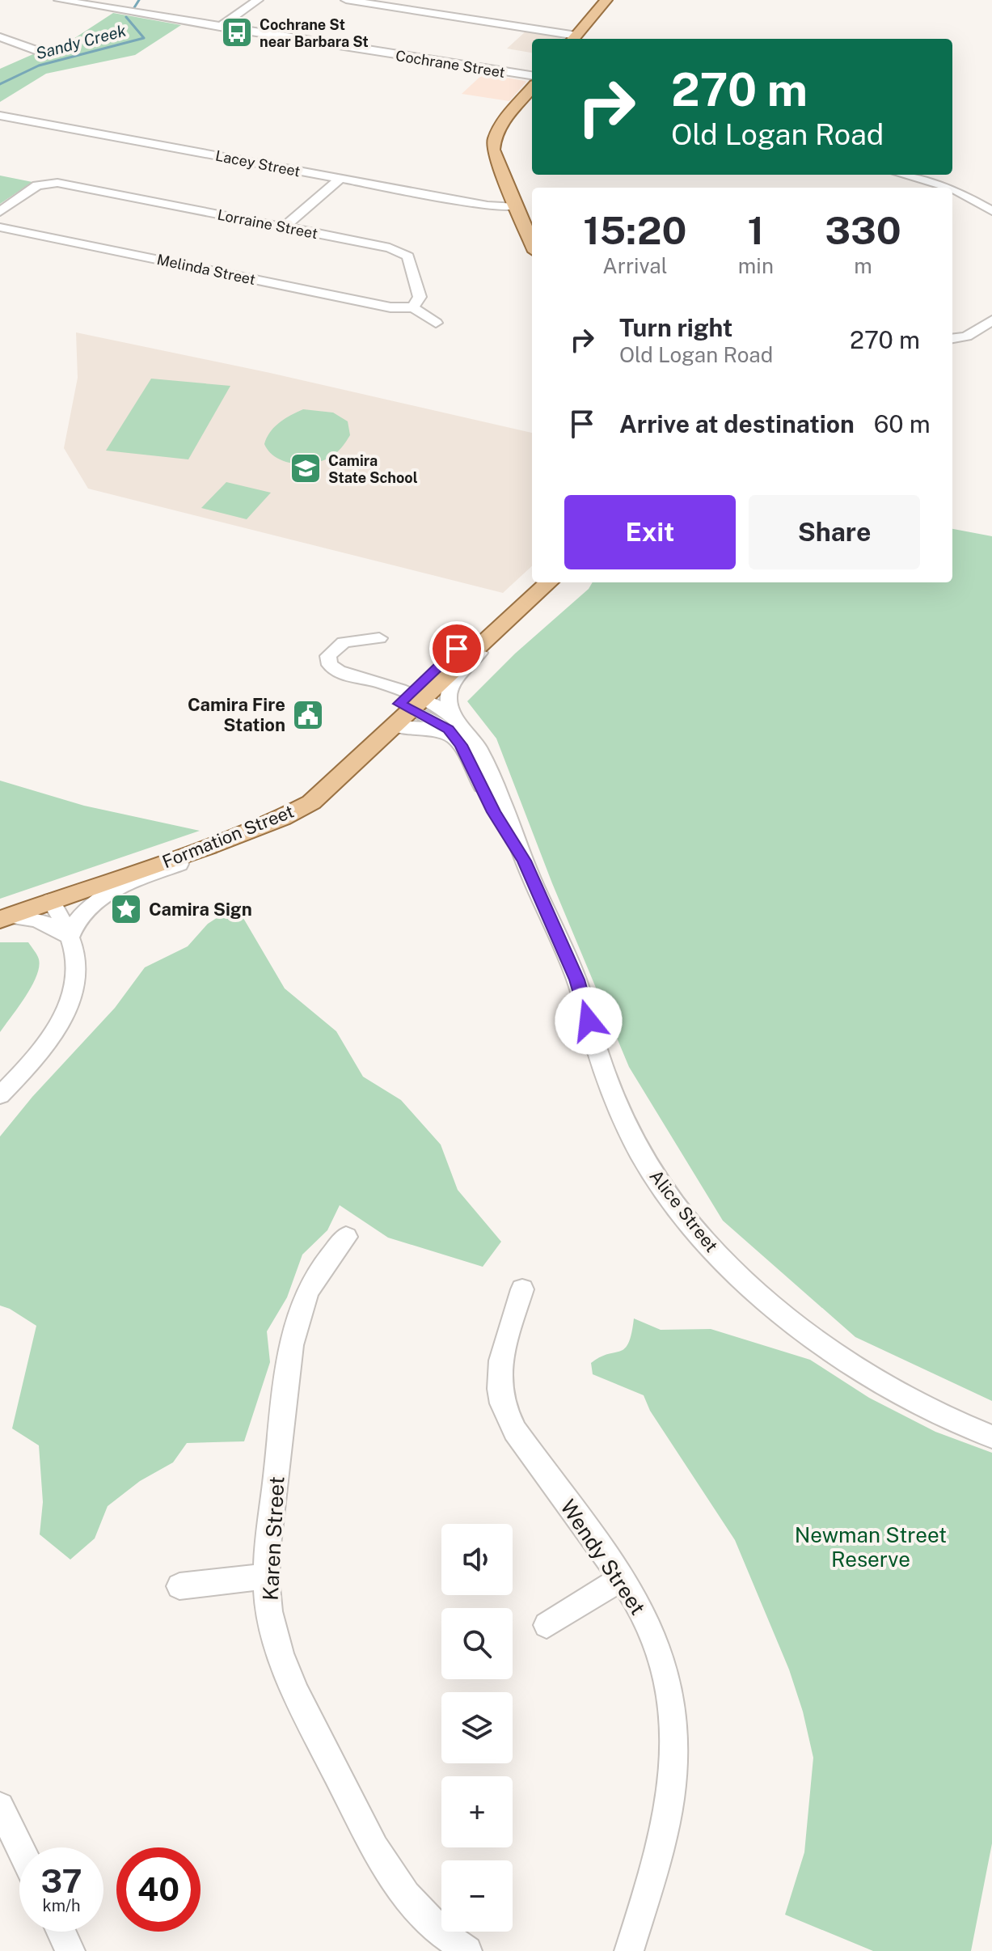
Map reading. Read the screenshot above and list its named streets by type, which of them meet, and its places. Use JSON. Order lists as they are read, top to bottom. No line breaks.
{"streets":{"main road":["Formation Street"],"street":["Cochrane Street","Lacey Street","Lorraine Street","Melinda Street","Alice Street","Karen Street","Wendy Street"]},"crossings":[["Lorraine Street","Melinda Street"],["Formation Street","Alice Street"]],"water":["Sandy Creek"],"parks":["Newman Street Reserve"],"places":{"bus stop":["Cochrane St near Barbara St"],"school or university":["Camira State School"],"public building":["Camira Fire Station"],"place":["Camira Sign"]},"page":{"turn":["270 m","Old Logan Road"],"eta":["15:20","Arrival","1","min","330","m"],"list":[{"name":"Turn right","note":"Old Logan Road","value":"270 m"},{"name":"Arrive at destination","value":"60 m"}],"buttons":["Exit","Share"],"map_buttons":["+","−"],"speed":"37 km/h","limit":"40"}}
